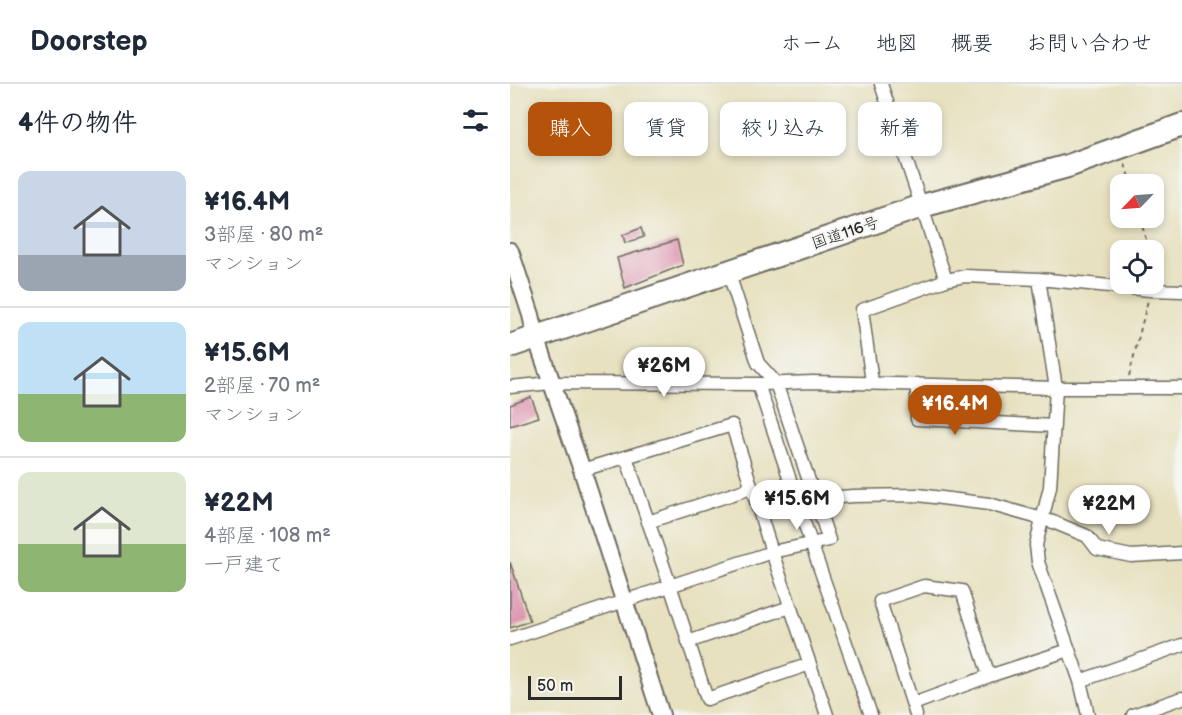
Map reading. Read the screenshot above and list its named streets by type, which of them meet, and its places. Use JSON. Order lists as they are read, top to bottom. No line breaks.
{"streets":{"highway":["国道116号"]},"scale_bar":"50 m","north":"bottom left","page":{"header":"Doorstep","nav":["ホーム","地図","概要","お問い合わせ"],"heading":"4件の物件","chip":["購入","賃貸","絞り込み","新着"],"list":[{"name":"¥16.4M","note":"3部屋 · 80 m² · マンション"},{"name":"¥15.6M","note":"2部屋 · 70 m² · マンション"},{"name":"¥22M","note":"4部屋 · 108 m² · 一戸建て"}],"price":["¥26M","¥16.4M","¥15.6M","¥22M"],"scale":"50 m"}}
